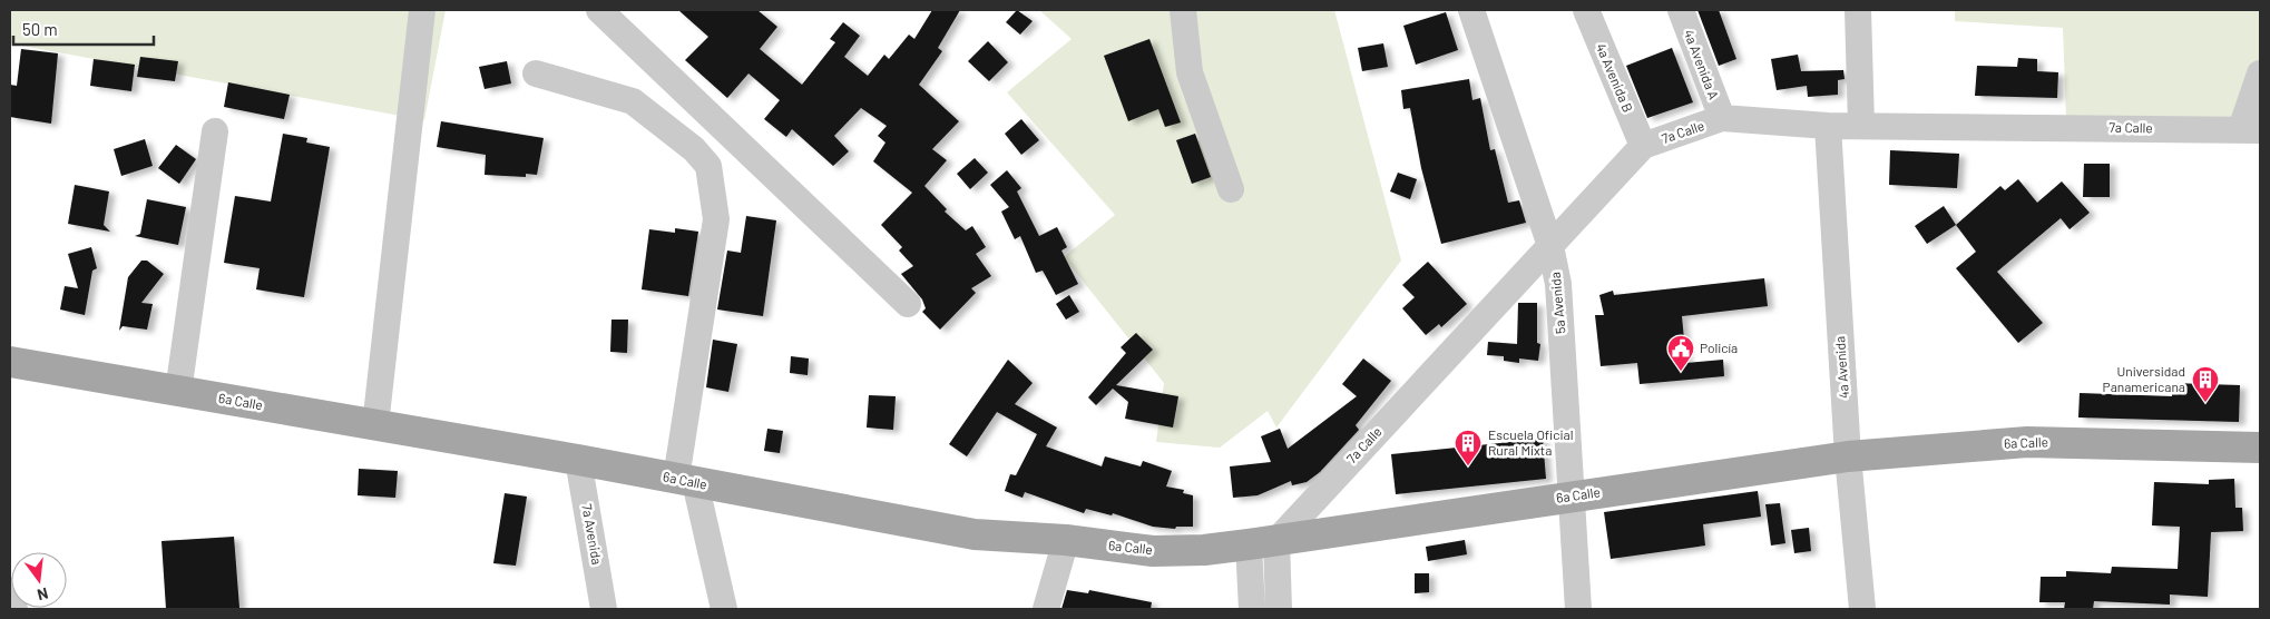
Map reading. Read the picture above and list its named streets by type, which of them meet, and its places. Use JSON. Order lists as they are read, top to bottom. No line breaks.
{"streets":{"main road":["6a Calle"],"street":["4a Avenida A","4a Avenida B","7a Calle","5a Avenida","4a Avenida","7a Avenida"]},"crossings":[["4a Avenida A","7a Calle"],["4a Avenida B","7a Calle"],["7a Calle","5a Avenida"],["7a Calle","4a Avenida"],["7a Calle","6a Calle"],["5a Avenida","6a Calle"],["4a Avenida","6a Calle"],["6a Calle","7a Avenida"]],"places":{"public building":["Policía"],"building":["Universidad Panamericana","Escuela Oficial Rural Mixta"]},"scale_bar":"50 m","north":"bottom"}
